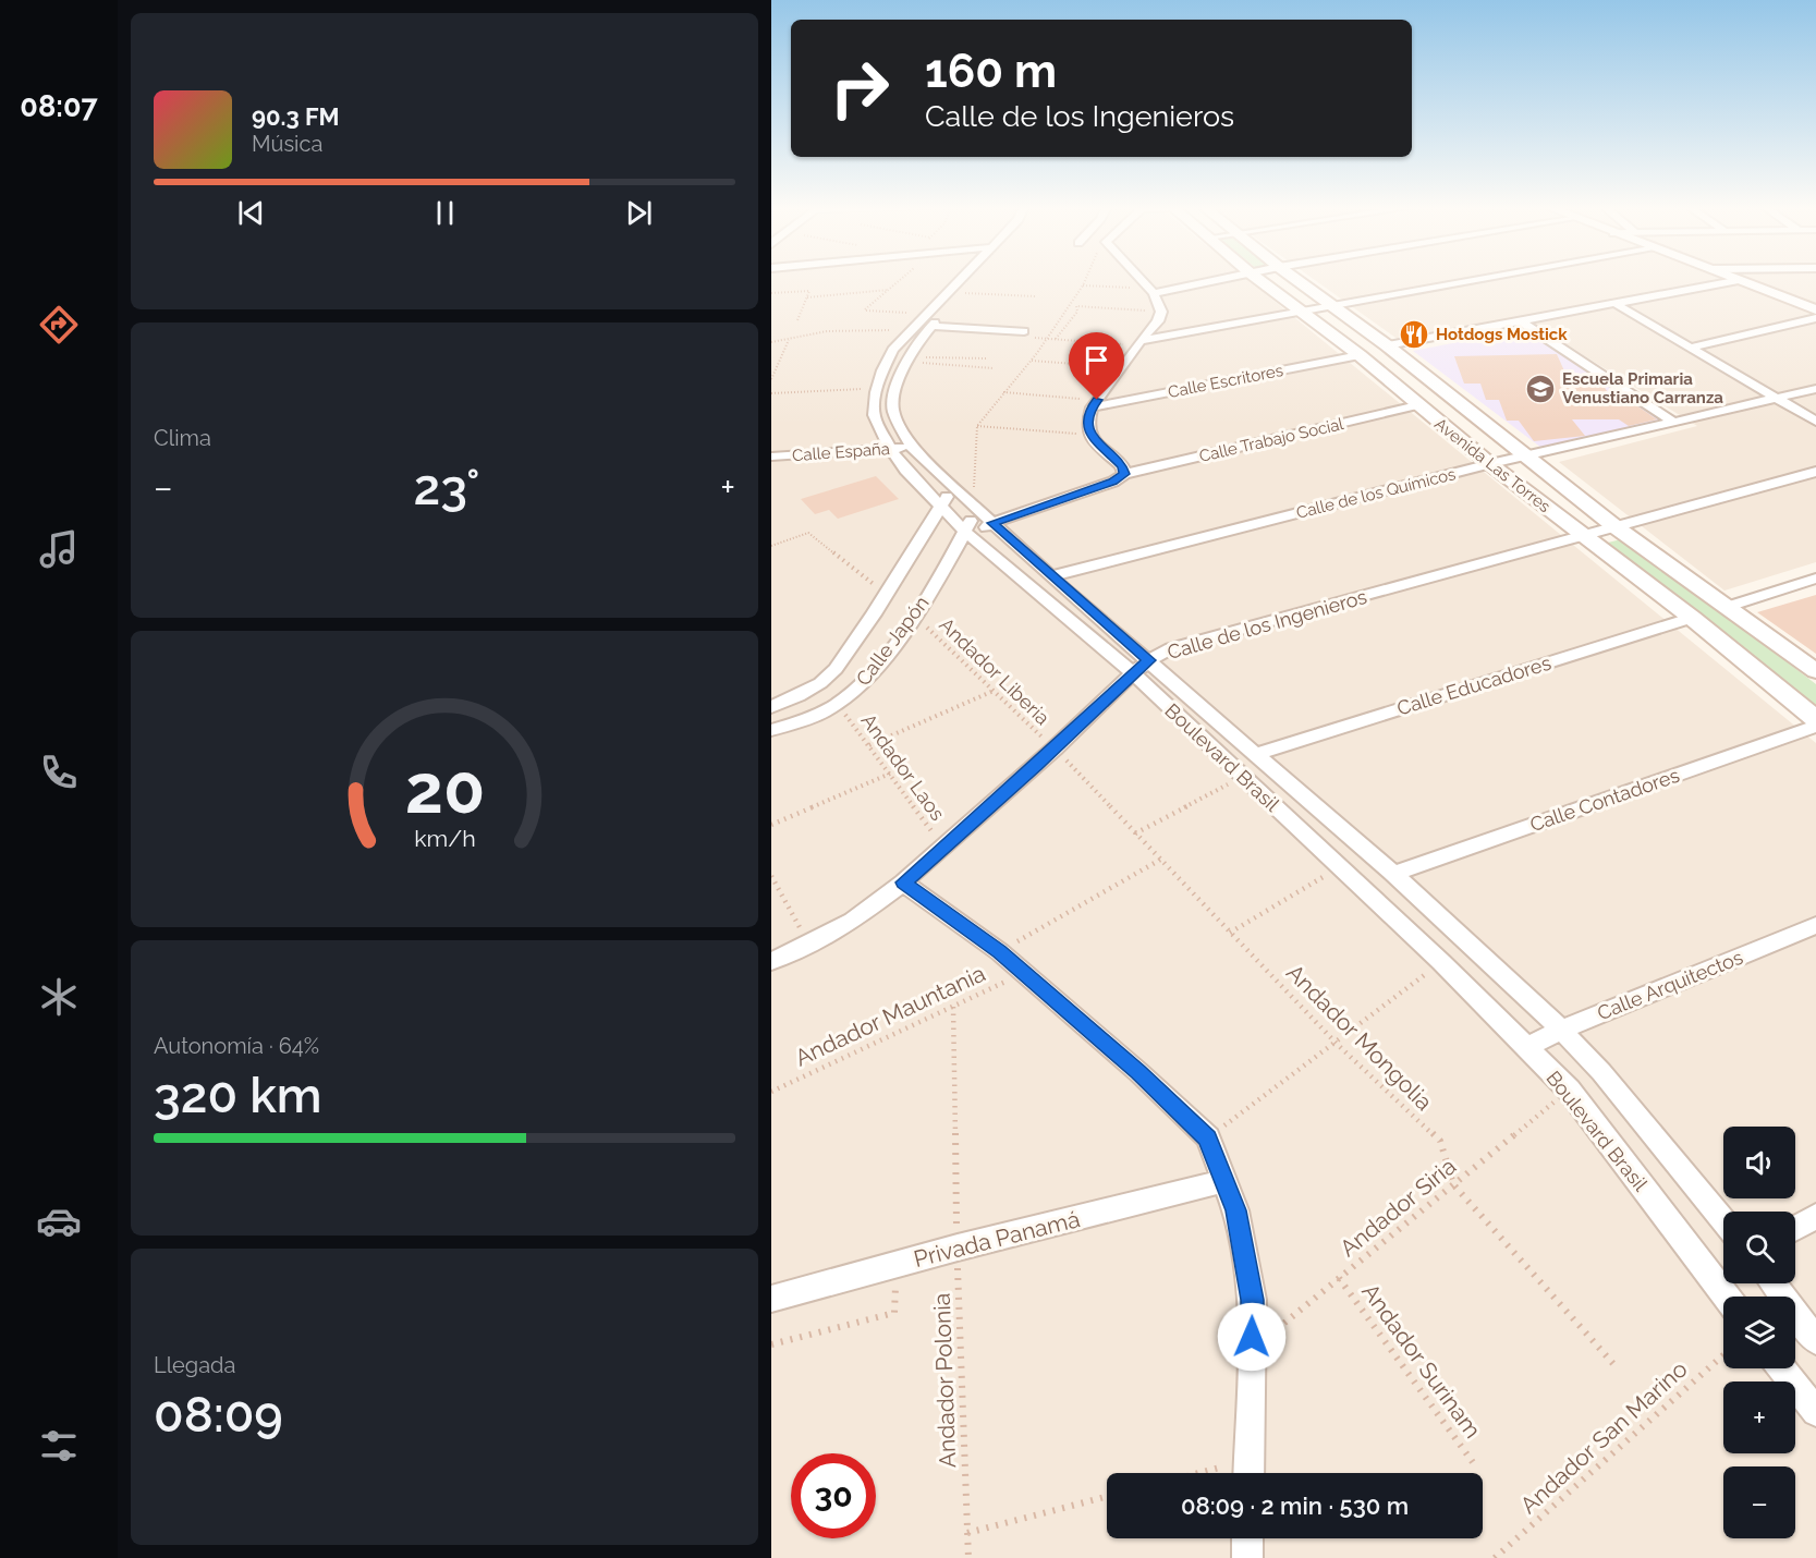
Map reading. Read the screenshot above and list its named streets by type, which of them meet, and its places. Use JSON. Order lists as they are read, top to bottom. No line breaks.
{"streets":{"main road":["Avenida Las Torres"],"street":["Calle Escritores","Calle Trabajo Social","Calle España","Calle de los Químicos","Calle de los Ingenieros","Calle Japón","Calle Educadores","Boulevard Brasil","Calle Contadores","Calle Arquitectos","Privada Panamá"],"path":["Andador Liberia","Andador Laos","Andador Mauntania","Andador Mongolia","Andador Siria","Andador Surinam","Andador Polonia","Andador San Marino"]},"crossings":[["Calle Escritores","Avenida Las Torres"],["Calle Trabajo Social","Avenida Las Torres"],["Calle Trabajo Social","Calle Japón"],["Calle Trabajo Social","Boulevard Brasil"],["Calle España","Boulevard Brasil"],["Avenida Las Torres","Calle de los Químicos"],["Avenida Las Torres","Calle de los Ingenieros"],["Avenida Las Torres","Calle Educadores"],["Calle de los Químicos","Boulevard Brasil"],["Calle de los Ingenieros","Andador Liberia"],["Calle de los Ingenieros","Boulevard Brasil"],["Calle de los Ingenieros","Andador Laos"],["Calle de los Ingenieros","Andador Mongolia"],["Calle Japón","Andador Liberia"],["Calle Japón","Boulevard Brasil"],["Calle Japón","Andador Laos"],["Andador Liberia","Andador Mongolia"],["Calle Educadores","Boulevard Brasil"],["Boulevard Brasil","Calle Contadores"],["Boulevard Brasil","Calle Arquitectos"],["Boulevard Brasil","Andador Siria"],["Andador Mauntania","Andador Polonia"],["Andador Mongolia","Andador Siria"],["Andador Siria","Andador Surinam"],["Privada Panamá","Andador Polonia"]],"places":{"restaurant":["Hotdogs Mostick"],"school or university":["Escuela Primaria Venustiano Carranza"]},"page":{"tabs":"08:07","turn":["160 m","Calle de los Ingenieros"],"song":["90.3 FM","Música"],"tile":["Clima",["Autonomía · 64%","320 km"],["Llegada","08:09"]],"heat":["−","23°","+"],"map_buttons":["+","−"],"limit":"30","trip":"08:09 · 2 min · 530 m","gauge":["20","km/h"]}}
